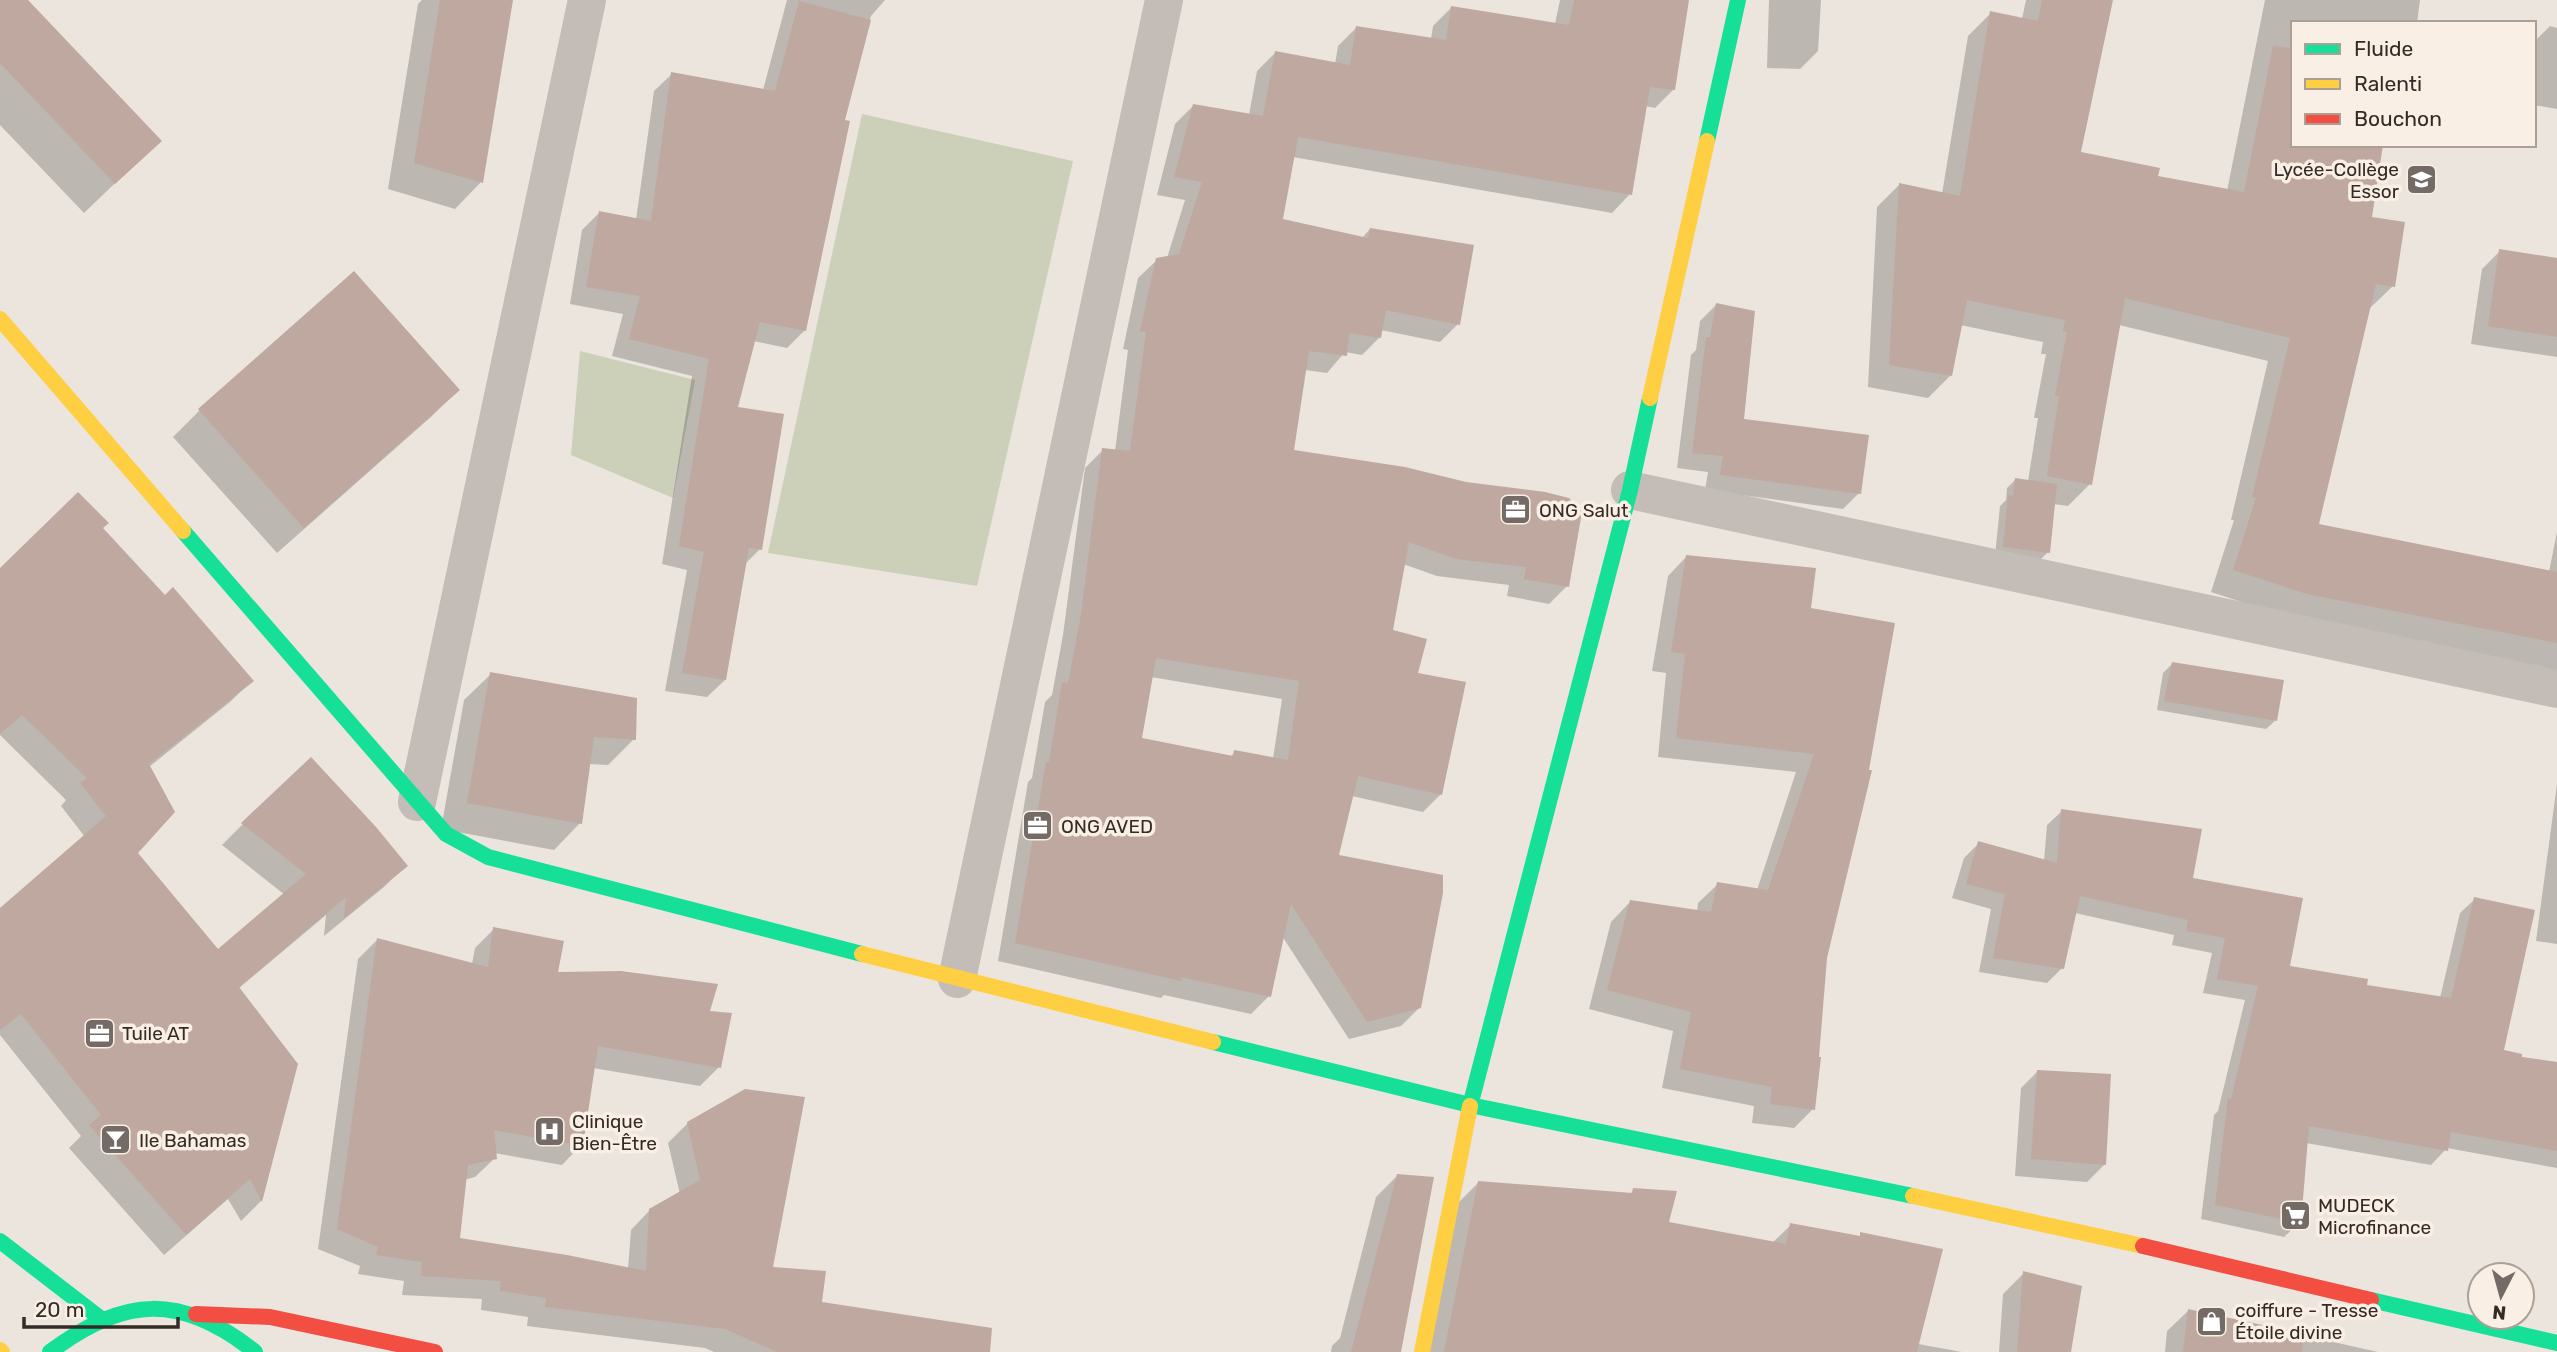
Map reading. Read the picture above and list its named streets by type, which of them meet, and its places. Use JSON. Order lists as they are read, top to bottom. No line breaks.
{"places":{"school or university":["Lycée-Collège Essor"],"office":["ONG Salut","ONG AVED","Tuile AT"],"hospital":["Clinique Bien-Être"],"bar":["Ile Bahamas"],"supermarket":["MUDECK Microfinance"],"shop":["coiffure - Tresse Étoile divine"]},"legend":["Fluide","Ralenti","Bouchon"],"scale_bar":"20 m","north":"bottom"}
